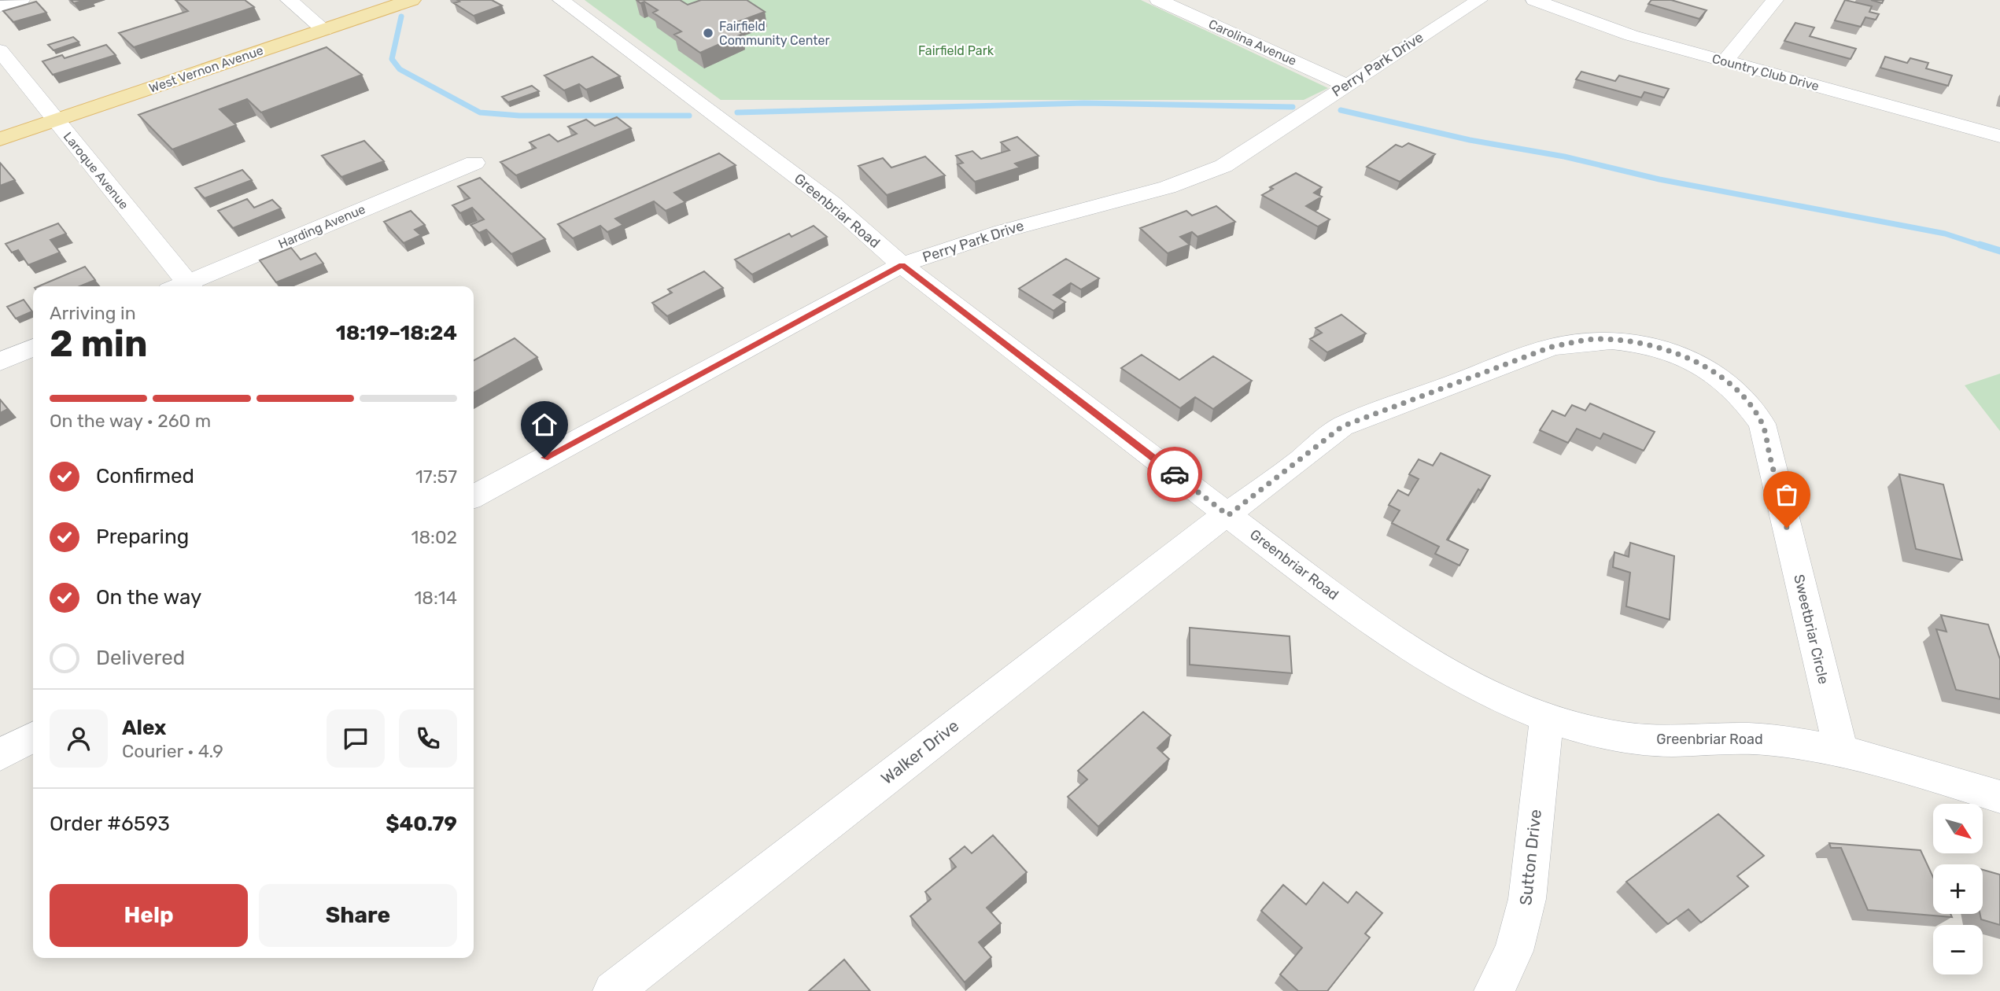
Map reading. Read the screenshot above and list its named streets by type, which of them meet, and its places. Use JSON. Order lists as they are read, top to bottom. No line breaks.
{"streets":{"main road":["West Vernon Avenue"],"street":["Carolina Avenue","Perry Park Drive","Country Club Drive","Laroque Avenue","Greenbriar Road","Harding Avenue","Sweetbriar Circle","Walker Drive","Sutton Drive"]},"crossings":[["Carolina Avenue","Perry Park Drive"],["Perry Park Drive","Greenbriar Road"],["West Vernon Avenue","Laroque Avenue"],["Greenbriar Road","Sweetbriar Circle"],["Greenbriar Road","Walker Drive"],["Greenbriar Road","Sutton Drive"],["Sweetbriar Circle","Walker Drive"]],"parks":["Fairfield Park"],"places":["Fairfield Community Center"],"north":"bottom right","page":{"heading":["2 min","Arriving in","18:19–18:24"],"panel":["Alex","Courier · 4.9","Order #6593","$40.79"],"bar":"On the way · 260 m","list":[["Confirmed","17:57"],["Preparing","18:02"],["On the way","18:14"],"Delivered"],"map_buttons":["+","−"],"buttons":["Help","Share"]}}
